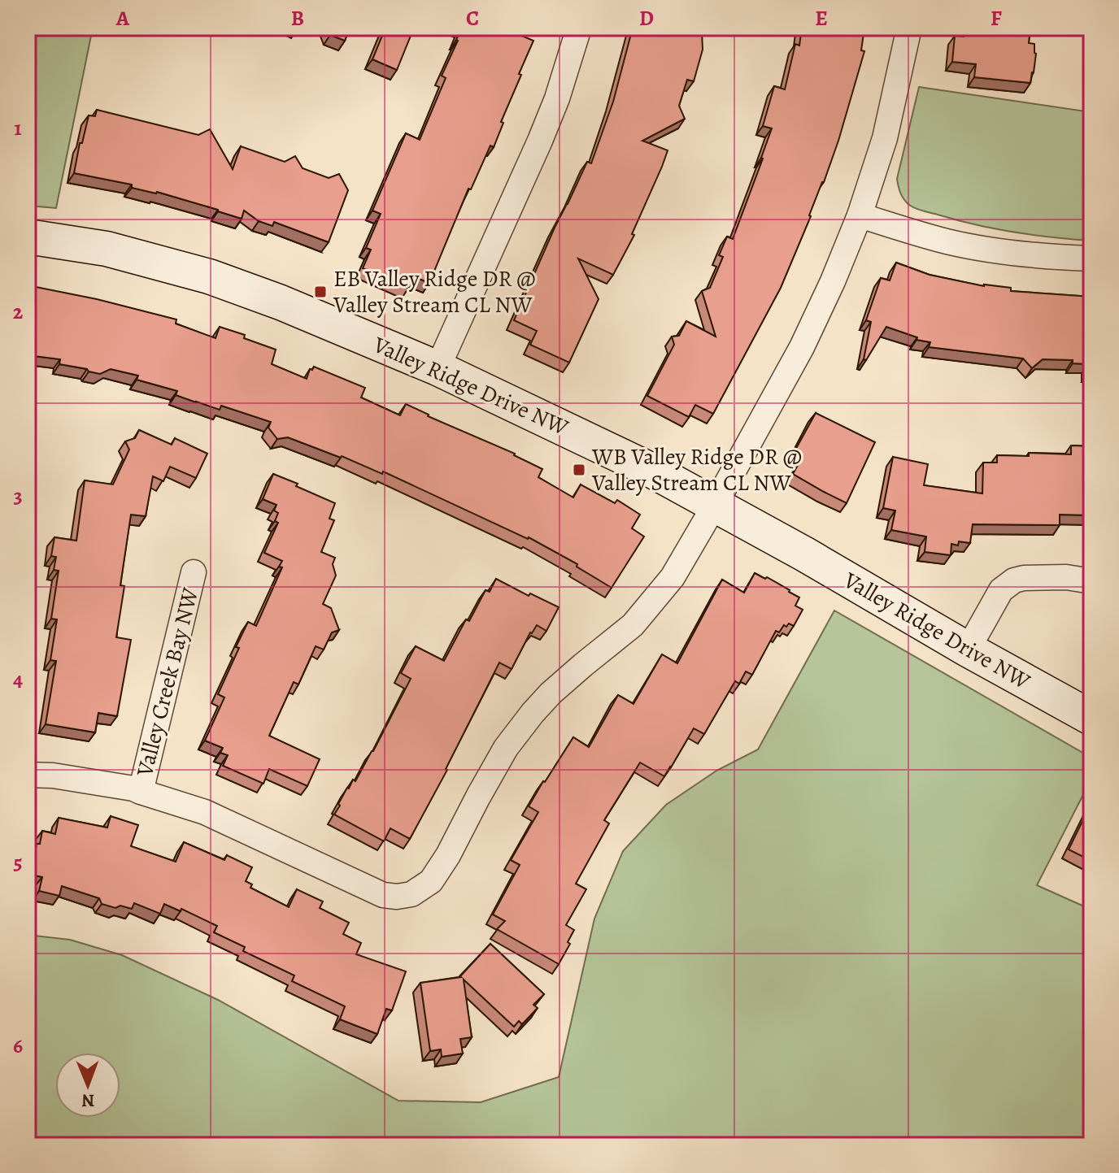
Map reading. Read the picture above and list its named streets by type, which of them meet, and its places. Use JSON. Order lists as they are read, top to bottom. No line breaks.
{"streets":{"street":["Valley Ridge Drive NW","Valley Creek Bay NW"]},"places":{"transit":["EB Valley Ridge DR @ Valley Stream CL NW","WB Valley Ridge DR @ Valley Stream CL NW"]},"north":"bottom","grid":{"columns":["A","B","C","D","E","F"],"rows":["1","2","3","4","5","6"]}}
